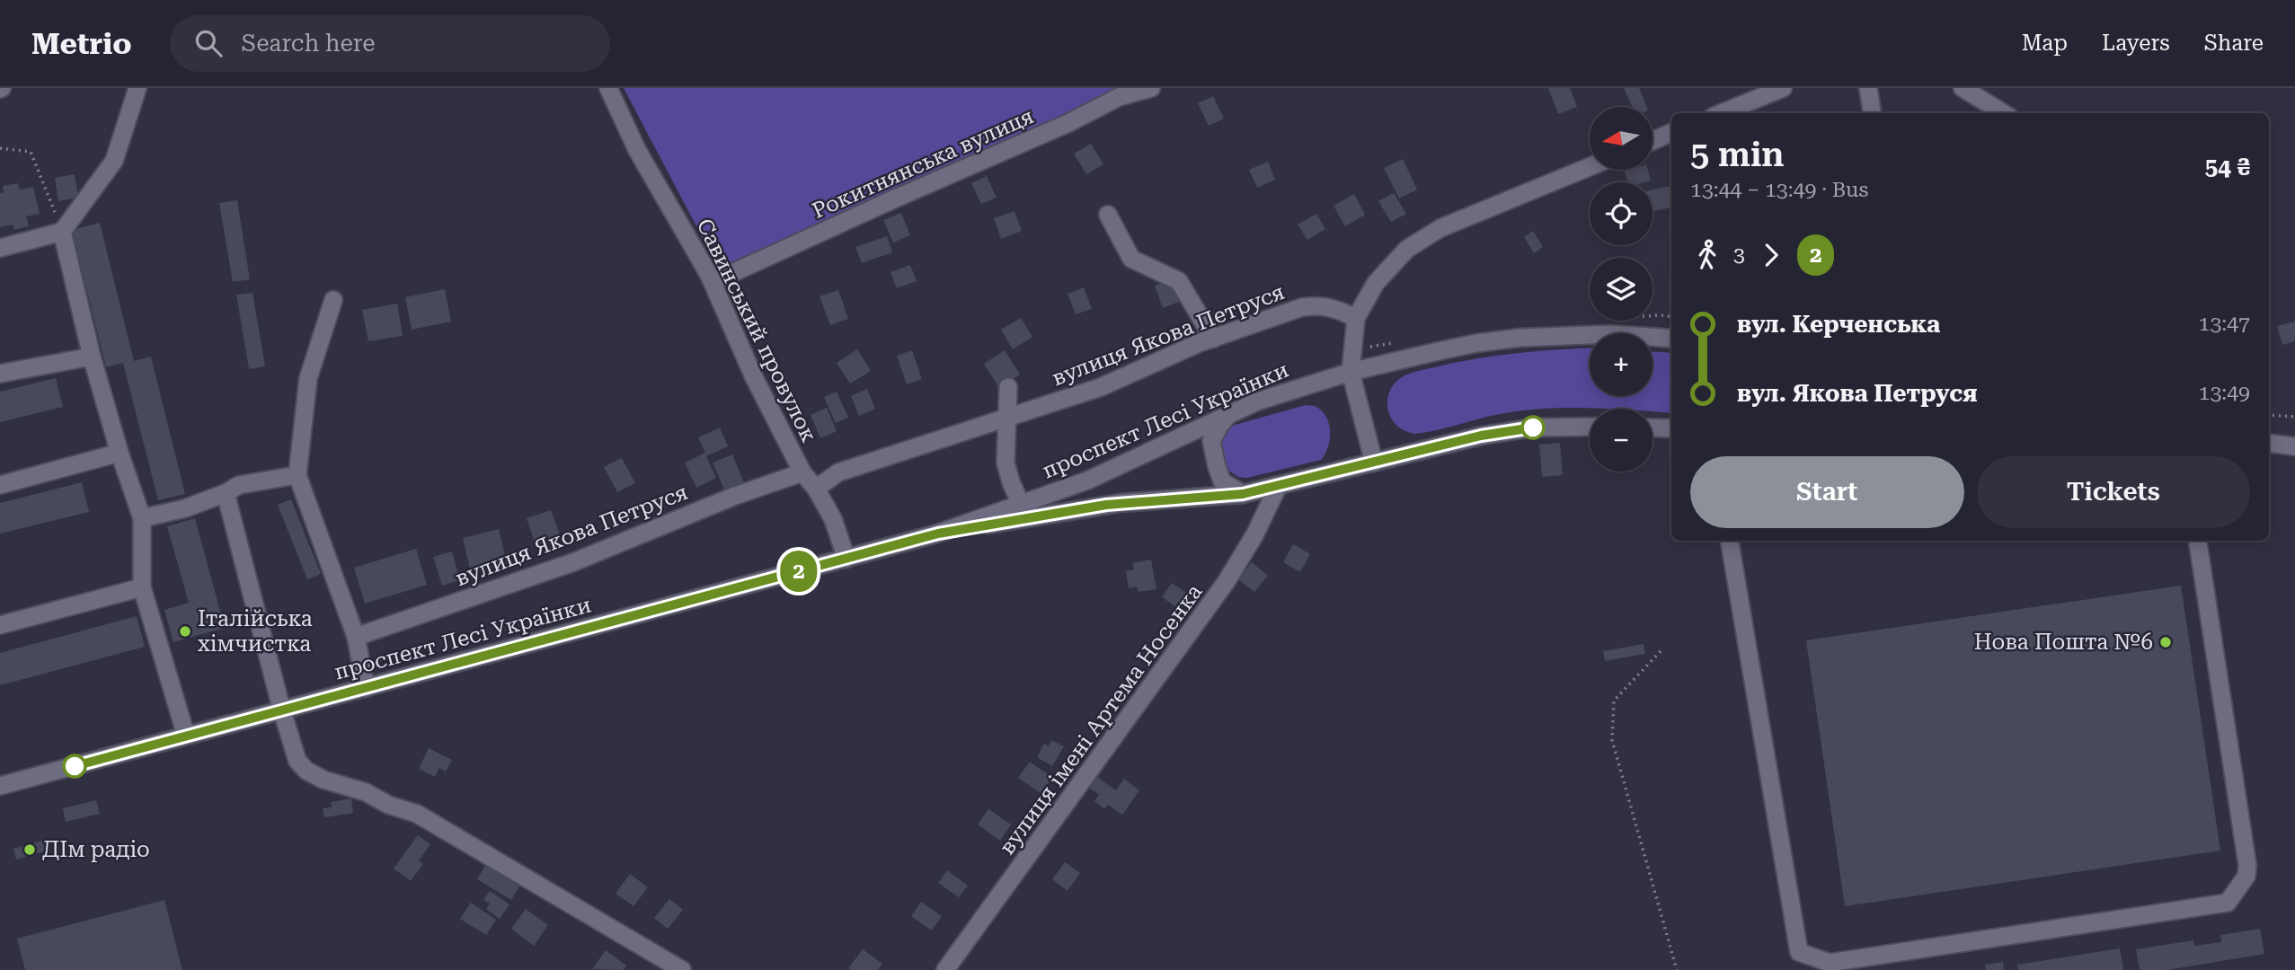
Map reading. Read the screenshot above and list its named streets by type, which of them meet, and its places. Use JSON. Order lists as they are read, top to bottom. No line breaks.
{"streets":{"street":["Рокитнянська вулиця","Савинський провулок","вулиця Якова Петруся","проспект Лесі Українки","вулиця імені Артема Носенка"]},"crossings":[["Рокитнянська вулиця","Савинський провулок"],["Савинський провулок","вулиця Якова Петруся"],["Савинський провулок","проспект Лесі Українки"],["проспект Лесі Українки","вулиця імені Артема Носенка"]],"places":["Італійська хімчистка","Нова Пошта №6","ДІм радіо"],"lines":["bus line 2"],"north":"left","page":{"header":"Metrio","search":"Search here","nav":["Map","Layers","Share"],"on_map":"2","map_buttons":["+","−"],"heading":["5 min","13:44 – 13:49 · Bus","54 ₴"],"legs":["3","2"],"list":[{"name":"вул. Керченська","value":"13:47"},{"name":"вул. Якова Петруся","value":"13:49"}],"buttons":["Start","Tickets"]}}
